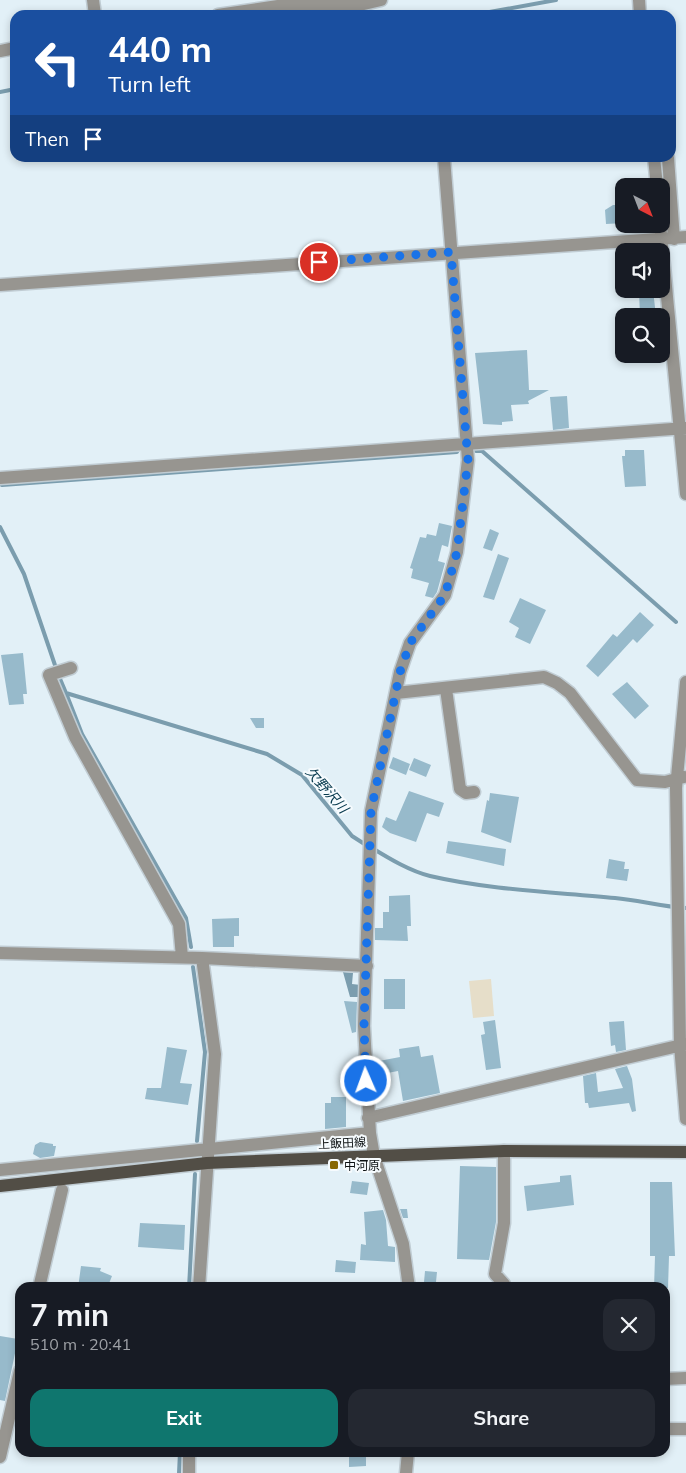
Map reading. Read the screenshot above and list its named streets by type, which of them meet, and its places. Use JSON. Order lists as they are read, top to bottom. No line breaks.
{"streets":{"main road":["上飯田線"]},"water":["欠野沢川"],"places":{"transit":["中河原"]},"north":"bottom right","page":{"turn":["440 m","Turn left"],"then":"Then","heading":["7 min","510 m · 20:41"],"buttons":["Exit","Share"]}}
